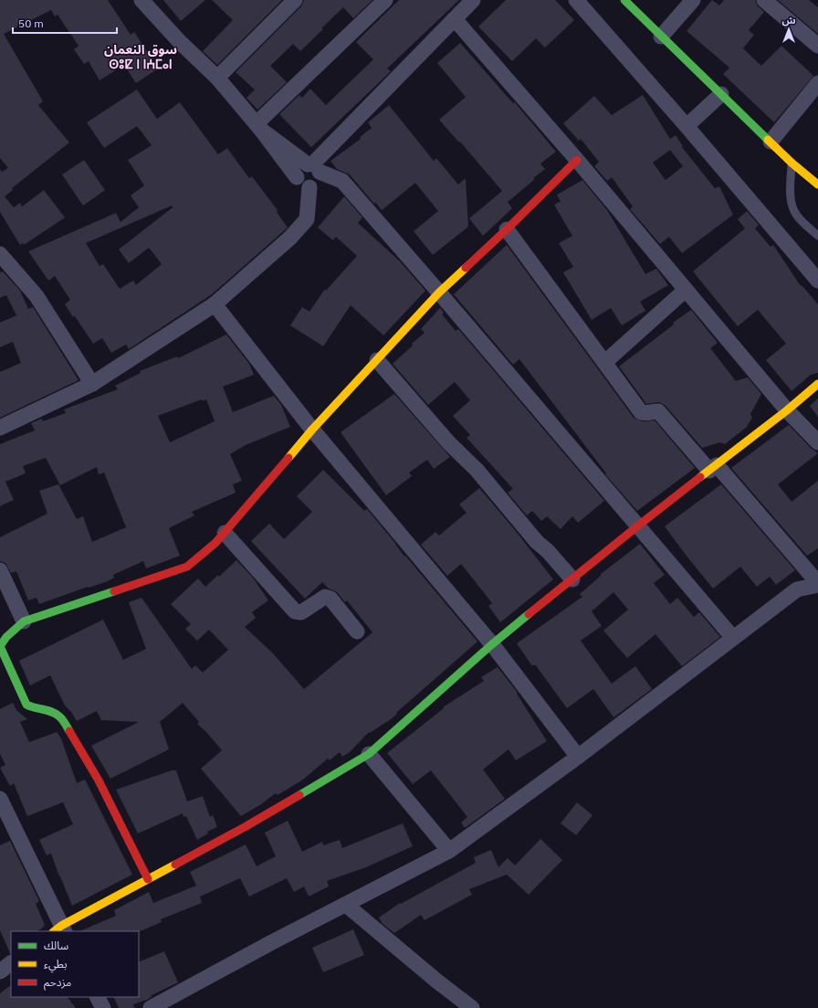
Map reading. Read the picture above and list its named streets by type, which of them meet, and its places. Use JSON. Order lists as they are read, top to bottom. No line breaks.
{"districts":["سوق النعمان ⵙⵓⵇ ⵏ ⵏⵄⵎⴰⵏ"],"legend":["سالك","بطيء","مزدحم"],"scale_bar":"50 m","north":"top"}
